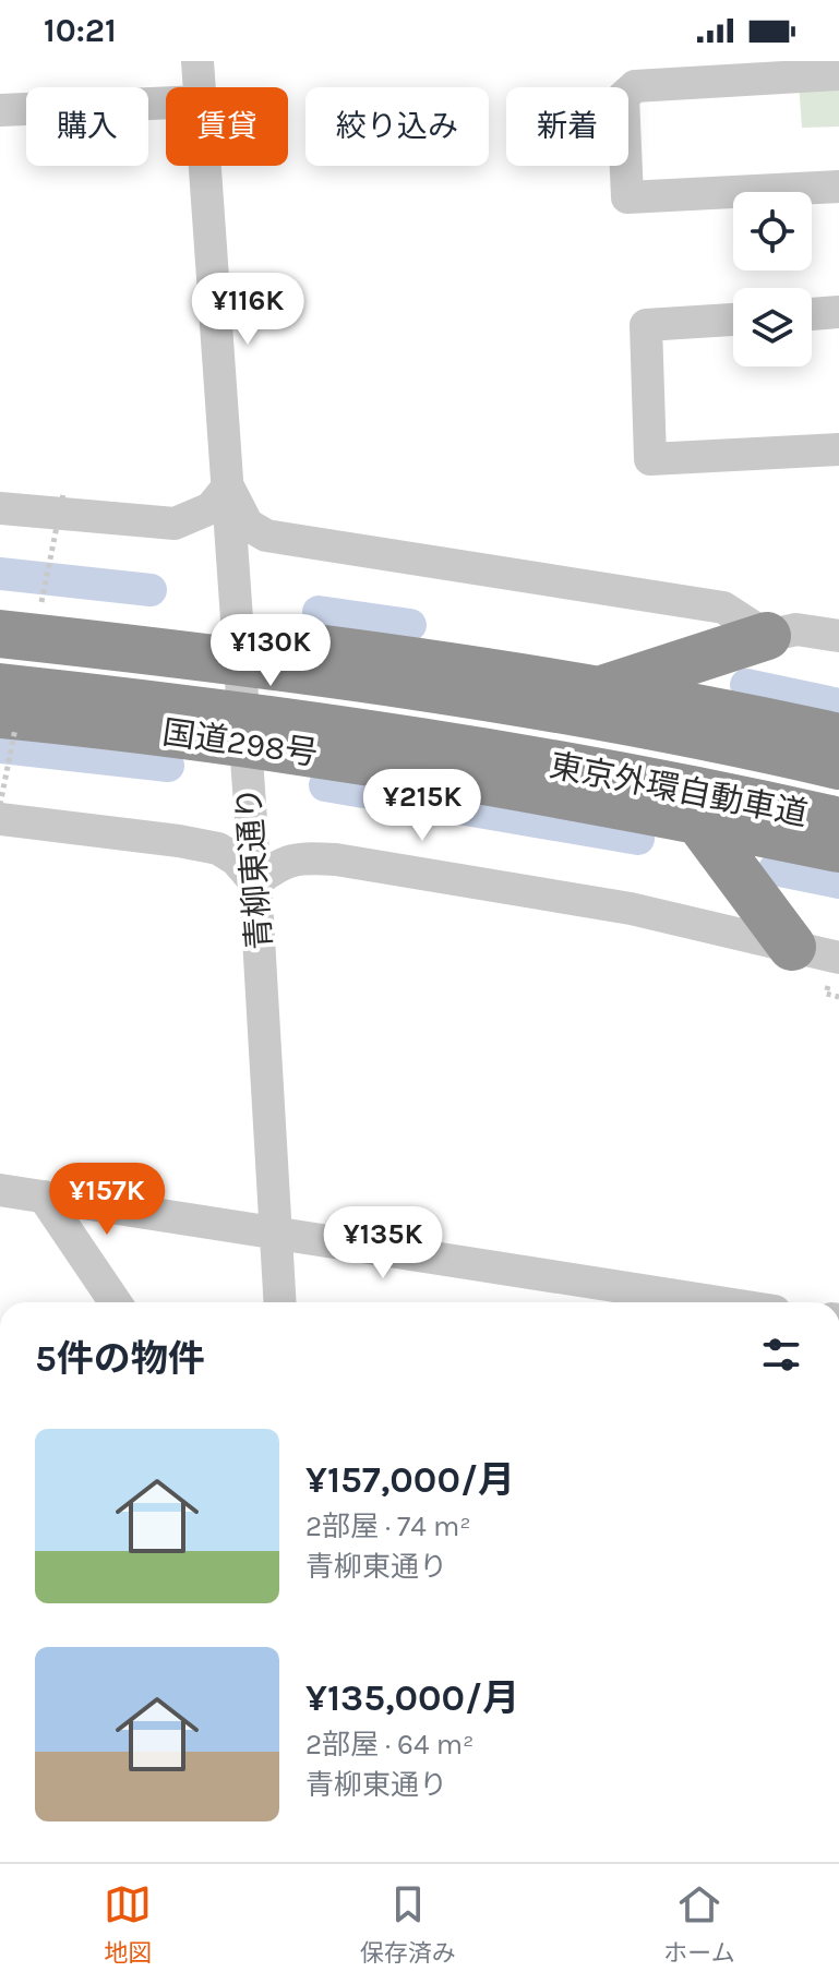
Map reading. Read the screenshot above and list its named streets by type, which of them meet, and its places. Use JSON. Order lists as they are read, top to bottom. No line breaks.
{"streets":{"highway":["国道298号","東京外環自動車道"],"street":["青柳東通り"]},"crossings":[["国道298号","青柳東通り"]],"page":{"status":"10:21","chip":["購入","賃貸","絞り込み","新着"],"price":["¥116K","¥130K","¥215K","¥157K","¥135K"],"heading":"5件の物件","list":[{"name":"¥157,000/月","note":"2部屋 · 74 m² · 青柳東通り"},{"name":"¥135,000/月","note":"2部屋 · 64 m² · 青柳東通り"}],"tabs":["地図","保存済み","ホーム"]}}
